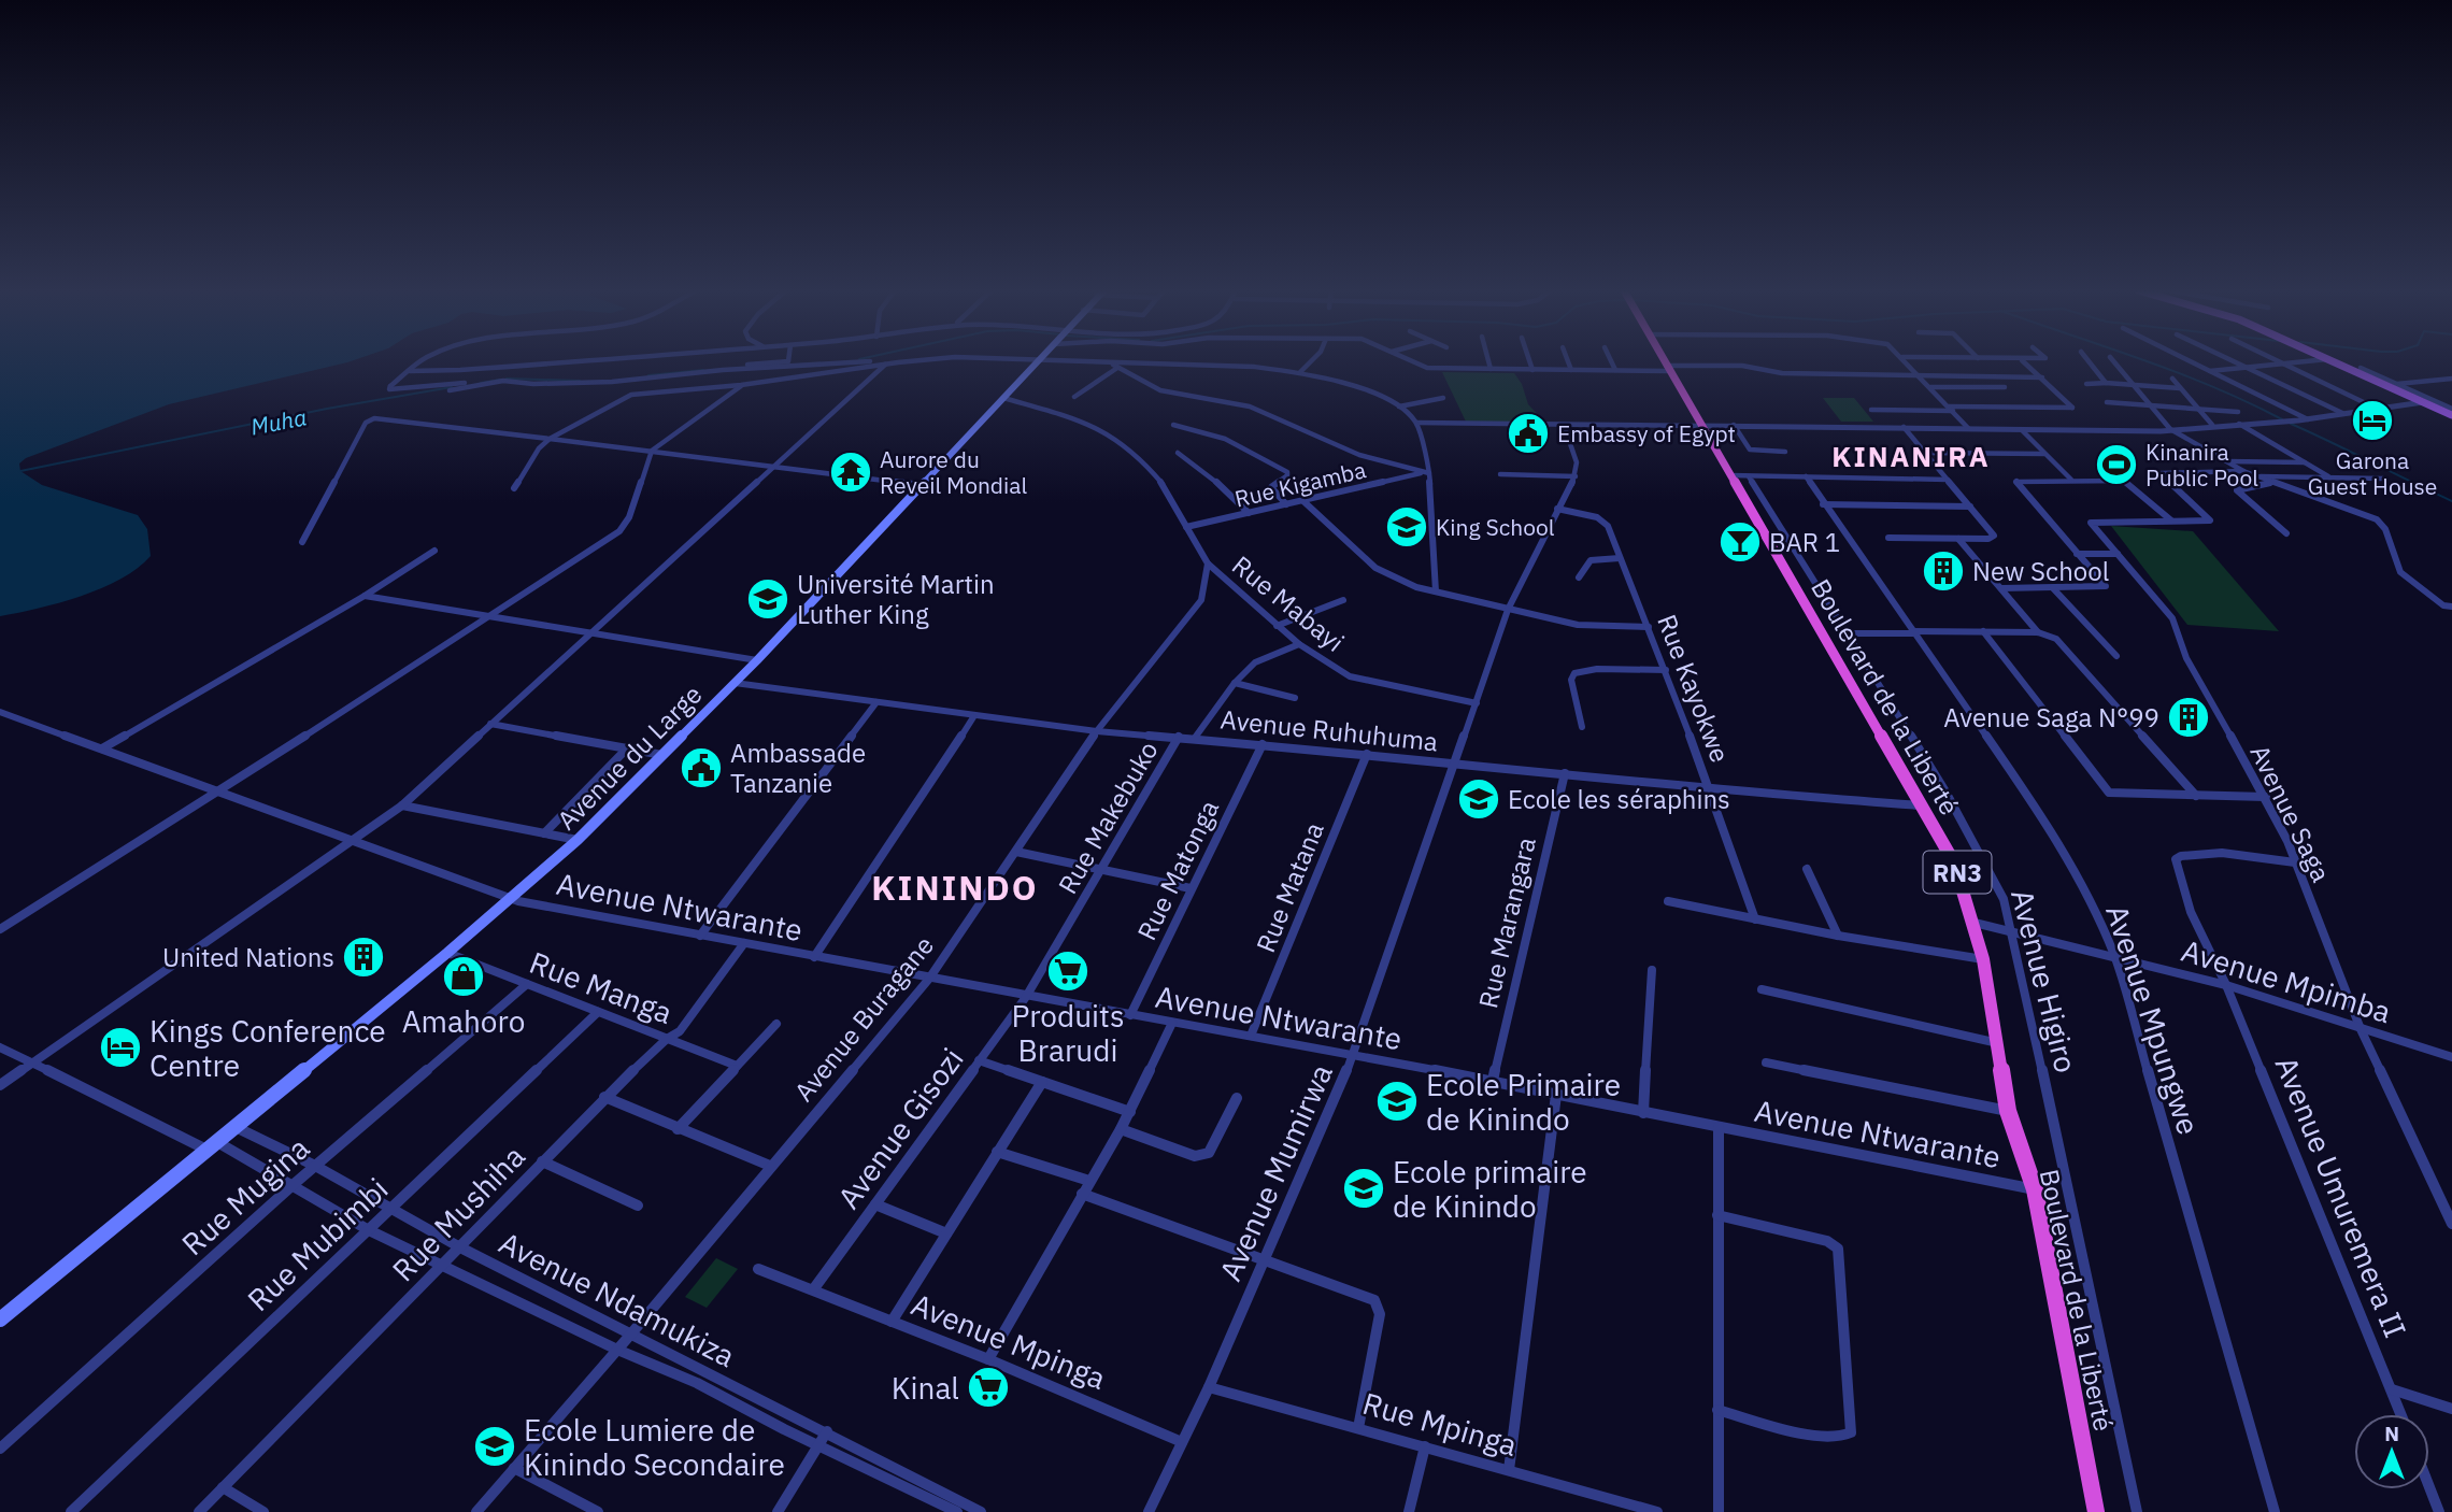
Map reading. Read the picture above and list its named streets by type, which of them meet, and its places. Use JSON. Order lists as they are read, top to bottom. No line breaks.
{"streets":{"highway":["Boulevard de la Liberté","RN3"],"main road":["Avenue du Large"],"street":["Rue Kigamba","Rue Mabayi","Rue Kayokwe","Avenue Ruhuhuma","Avenue Saga","Rue Makebuko","Rue Matonga","Rue Matana","Avenue Ntwarante","Rue Marangara","Avenue Higiro","Avenue Mpimba","Rue Manga","Avenue Buragane","Avenue Mpungwe","Avenue Gisozi","Avenue Mumirwa","Rue Mugina","Avenue Umuremera II","Rue Mushiha","Rue Mubimbi","Avenue Ndamukiza","Avenue Mpinga","Rue Mpinga"]},"crossings":[["Rue Mabayi","Avenue Buragane"],["Rue Mabayi","Avenue Mumirwa"],["Rue Kayokwe","Avenue Ruhuhuma"],["Rue Kayokwe","Avenue Mumirwa"],["Boulevard de la Liberté","Avenue Ruhuhuma"],["Boulevard de la Liberté","Avenue Ntwarante"],["Boulevard de la Liberté","Avenue Mpimba"],["Avenue Ruhuhuma","Avenue du Large"],["Avenue Ruhuhuma","Rue Makebuko"],["Avenue Ruhuhuma","Rue Matonga"],["Avenue Ruhuhuma","Rue Matana"],["Avenue Ruhuhuma","Rue Marangara"],["Avenue Ruhuhuma","Avenue Buragane"],["Avenue Ruhuhuma","Avenue Mumirwa"],["Avenue du Large","Avenue Ntwarante"],["Avenue du Large","Rue Manga"],["Avenue du Large","Avenue Ndamukiza"],["Avenue Saga","Avenue Mpimba"],["Avenue Saga","Avenue Umuremera II"],["Rue Makebuko","Avenue Ntwarante"],["Rue Makebuko","Avenue Gisozi"],["Rue Matonga","Avenue Ntwarante"],["Rue Matana","Avenue Ntwarante"],["Avenue Ntwarante","Rue Marangara"],["Avenue Ntwarante","Avenue Buragane"],["Avenue Ntwarante","Avenue Gisozi"],["Avenue Ntwarante","Avenue Mumirwa"],["Avenue Ntwarante","Rue Mushiha"],["Avenue Higiro","Avenue Mpimba"],["Avenue Mpimba","Avenue Mpungwe"],["Avenue Mpimba","Avenue Umuremera II"],["Rue Manga","Rue Mugina"],["Rue Manga","Rue Mushiha"],["Rue Manga","Rue Mubimbi"],["Avenue Buragane","Avenue Ndamukiza"],["Avenue Gisozi","Avenue Mpinga"],["Avenue Mumirwa","Avenue Mpinga"],["Avenue Mumirwa","Rue Mpinga"],["Rue Mugina","Avenue Ndamukiza"],["Rue Mushiha","Avenue Ndamukiza"],["Rue Mubimbi","Avenue Ndamukiza"]],"districts":["KINANIRA","KININDO"],"water":["Muha"],"places":{"hotel":["Garona Guest House","Kings Conference Centre"],"public building":["Embassy of Egypt","Ambassade Tanzanie"],"sports":["Kinanira Public Pool"],"temple":["Aurore du Reveil Mondial"],"school or university":["King School","Université Martin Luther King","Ecole les séraphins","Ecole Primaire de Kinindo","Ecole primaire de Kinindo","Ecole Lumiere de Kinindo Secondaire"],"bar":["BAR 1"],"building":["New School","Avenue Saga N°99","United Nations"],"supermarket":["Produits Brarudi","Kinal"],"shop":["Amahoro"]},"north":"top"}
